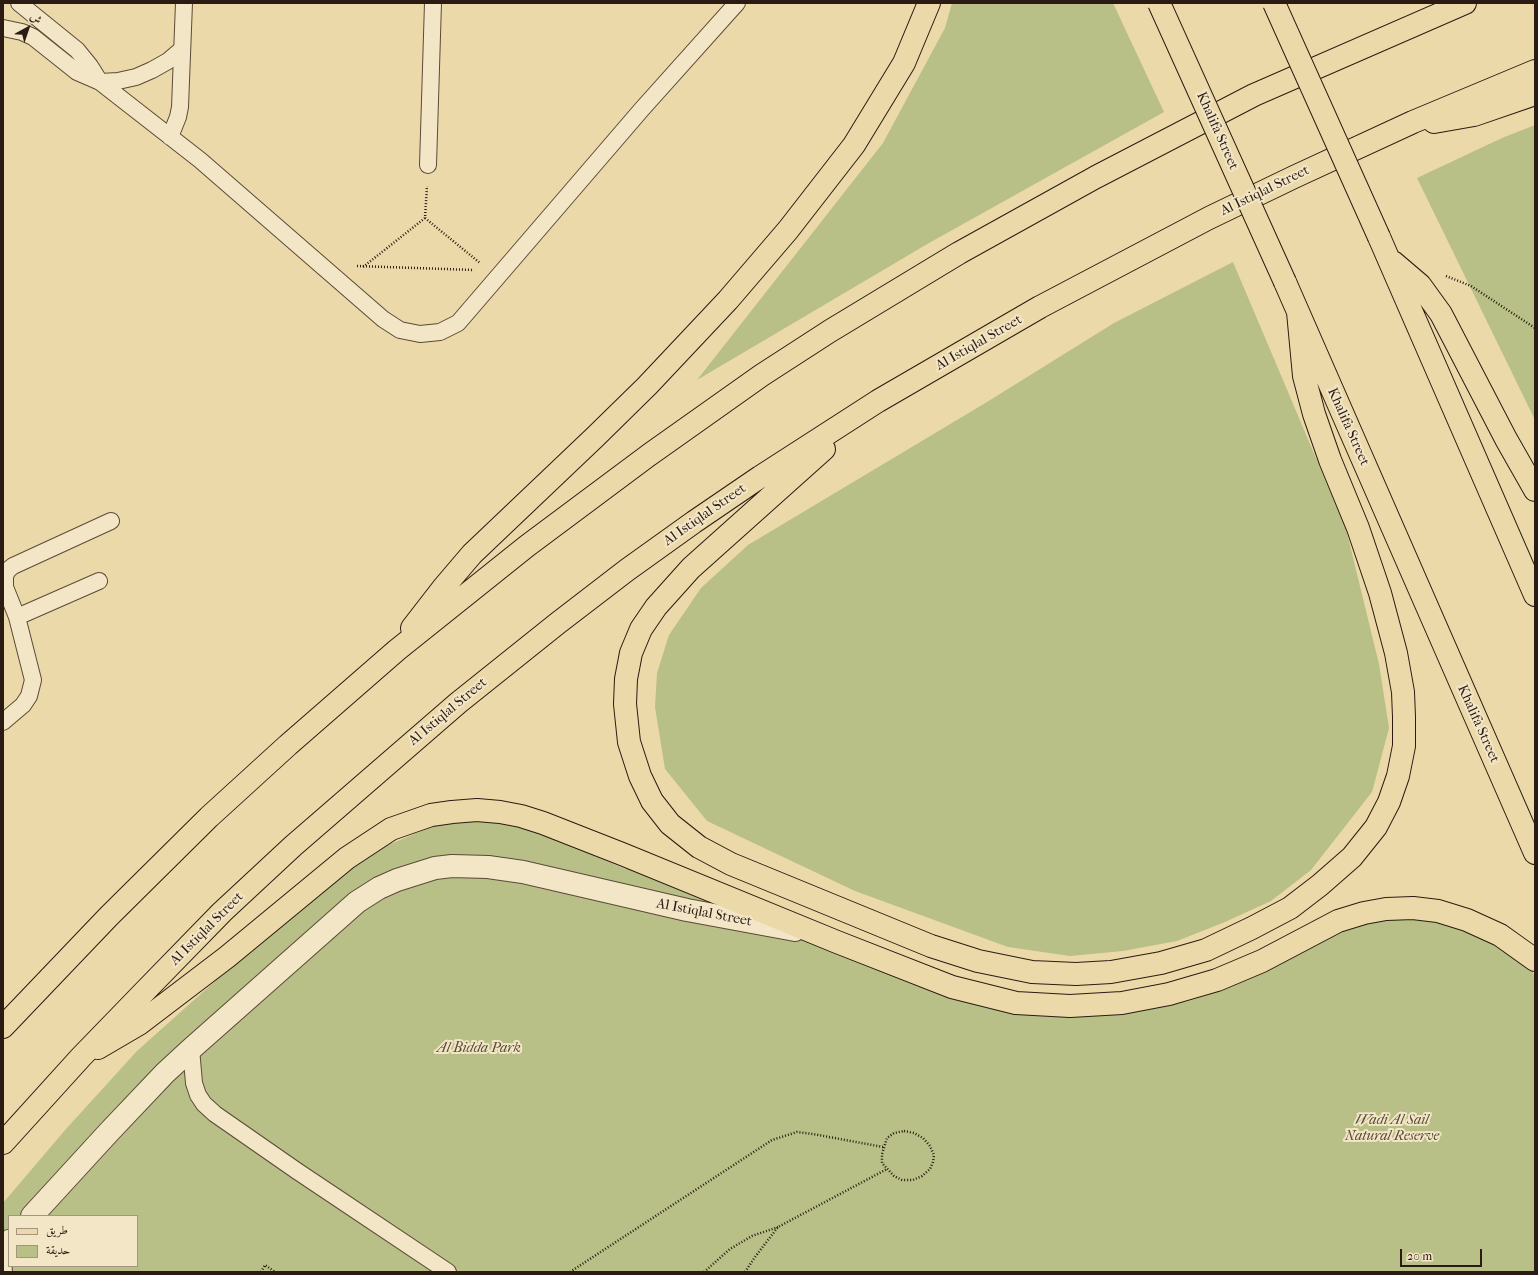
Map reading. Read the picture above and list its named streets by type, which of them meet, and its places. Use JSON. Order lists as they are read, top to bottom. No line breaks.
{"streets":{"main road":["Khalifa Street","Al Istiqlal Street"]},"parks":["Al Bidda Park","Wadi Al Sail Natural Reserve"],"legend":["طريق","حديقة"],"scale_bar":"20 m","north":"top right"}
